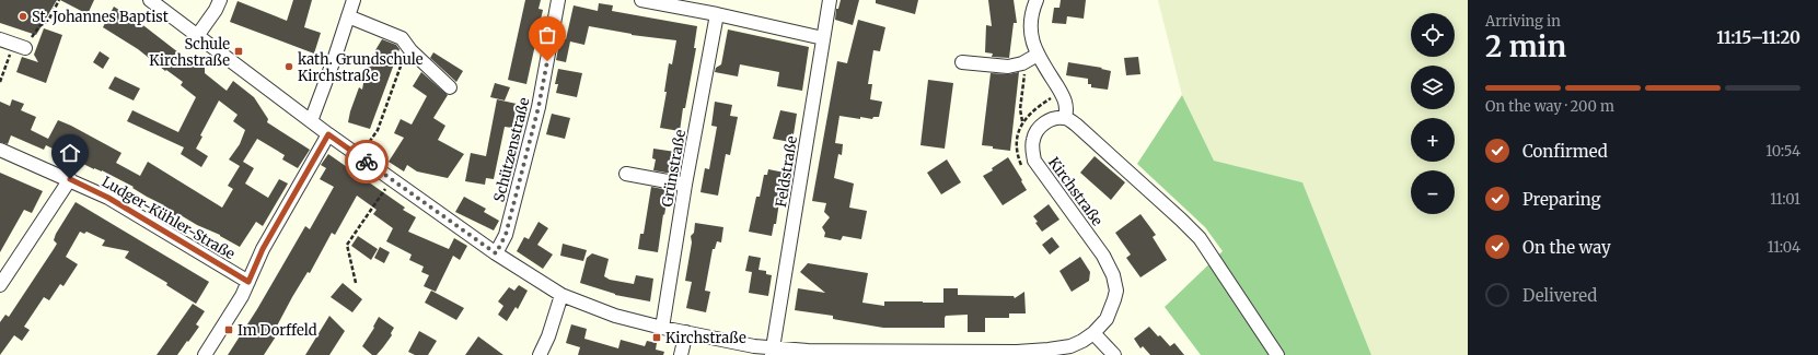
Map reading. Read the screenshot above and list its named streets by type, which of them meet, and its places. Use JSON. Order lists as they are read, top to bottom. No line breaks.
{"streets":{"street":["Schützenstraße","Grünstraße","Feldstraße","Kirchstraße","Ludger-Kühler-Straße"]},"crossings":[["Schützenstraße","Kirchstraße"],["Grünstraße","Kirchstraße"],["Feldstraße","Kirchstraße"]],"places":{"other":["St. Johannes Baptist","kath. Grundschule Kirchstraße"],"transit":["Schule Kirchstraße","Im Dorffeld","Kirchstraße"]},"page":{"heading":["2 min","Arriving in","11:15–11:20"],"map_buttons":["+","−"],"bar":"On the way · 200 m","list":[["Confirmed","10:54"],["Preparing","11:01"],["On the way","11:04"],"Delivered"]}}
